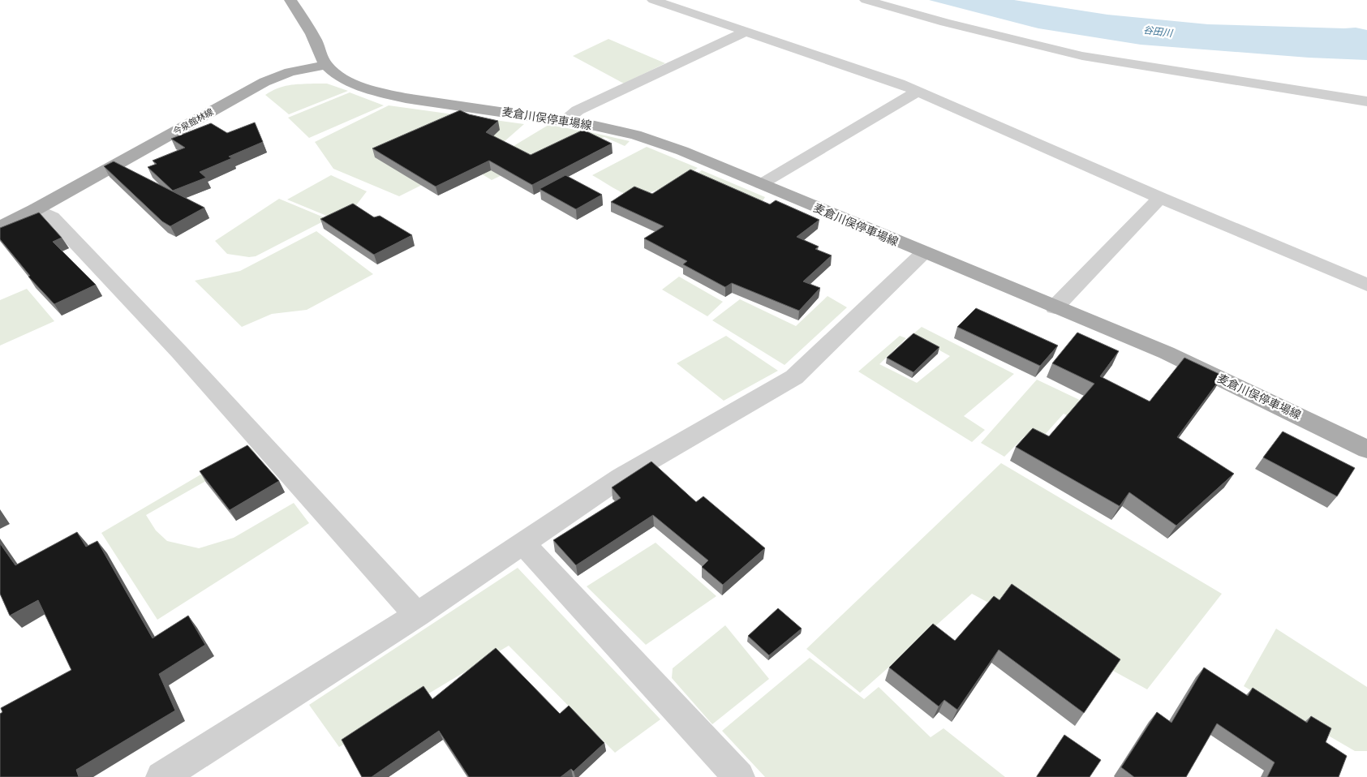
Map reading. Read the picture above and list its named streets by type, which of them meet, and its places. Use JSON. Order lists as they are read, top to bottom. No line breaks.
{"streets":{"main road":["麦倉川俣停車場線","今泉館林線"]},"crossings":[["麦倉川俣停車場線","今泉館林線"]],"water":["谷田川"]}
